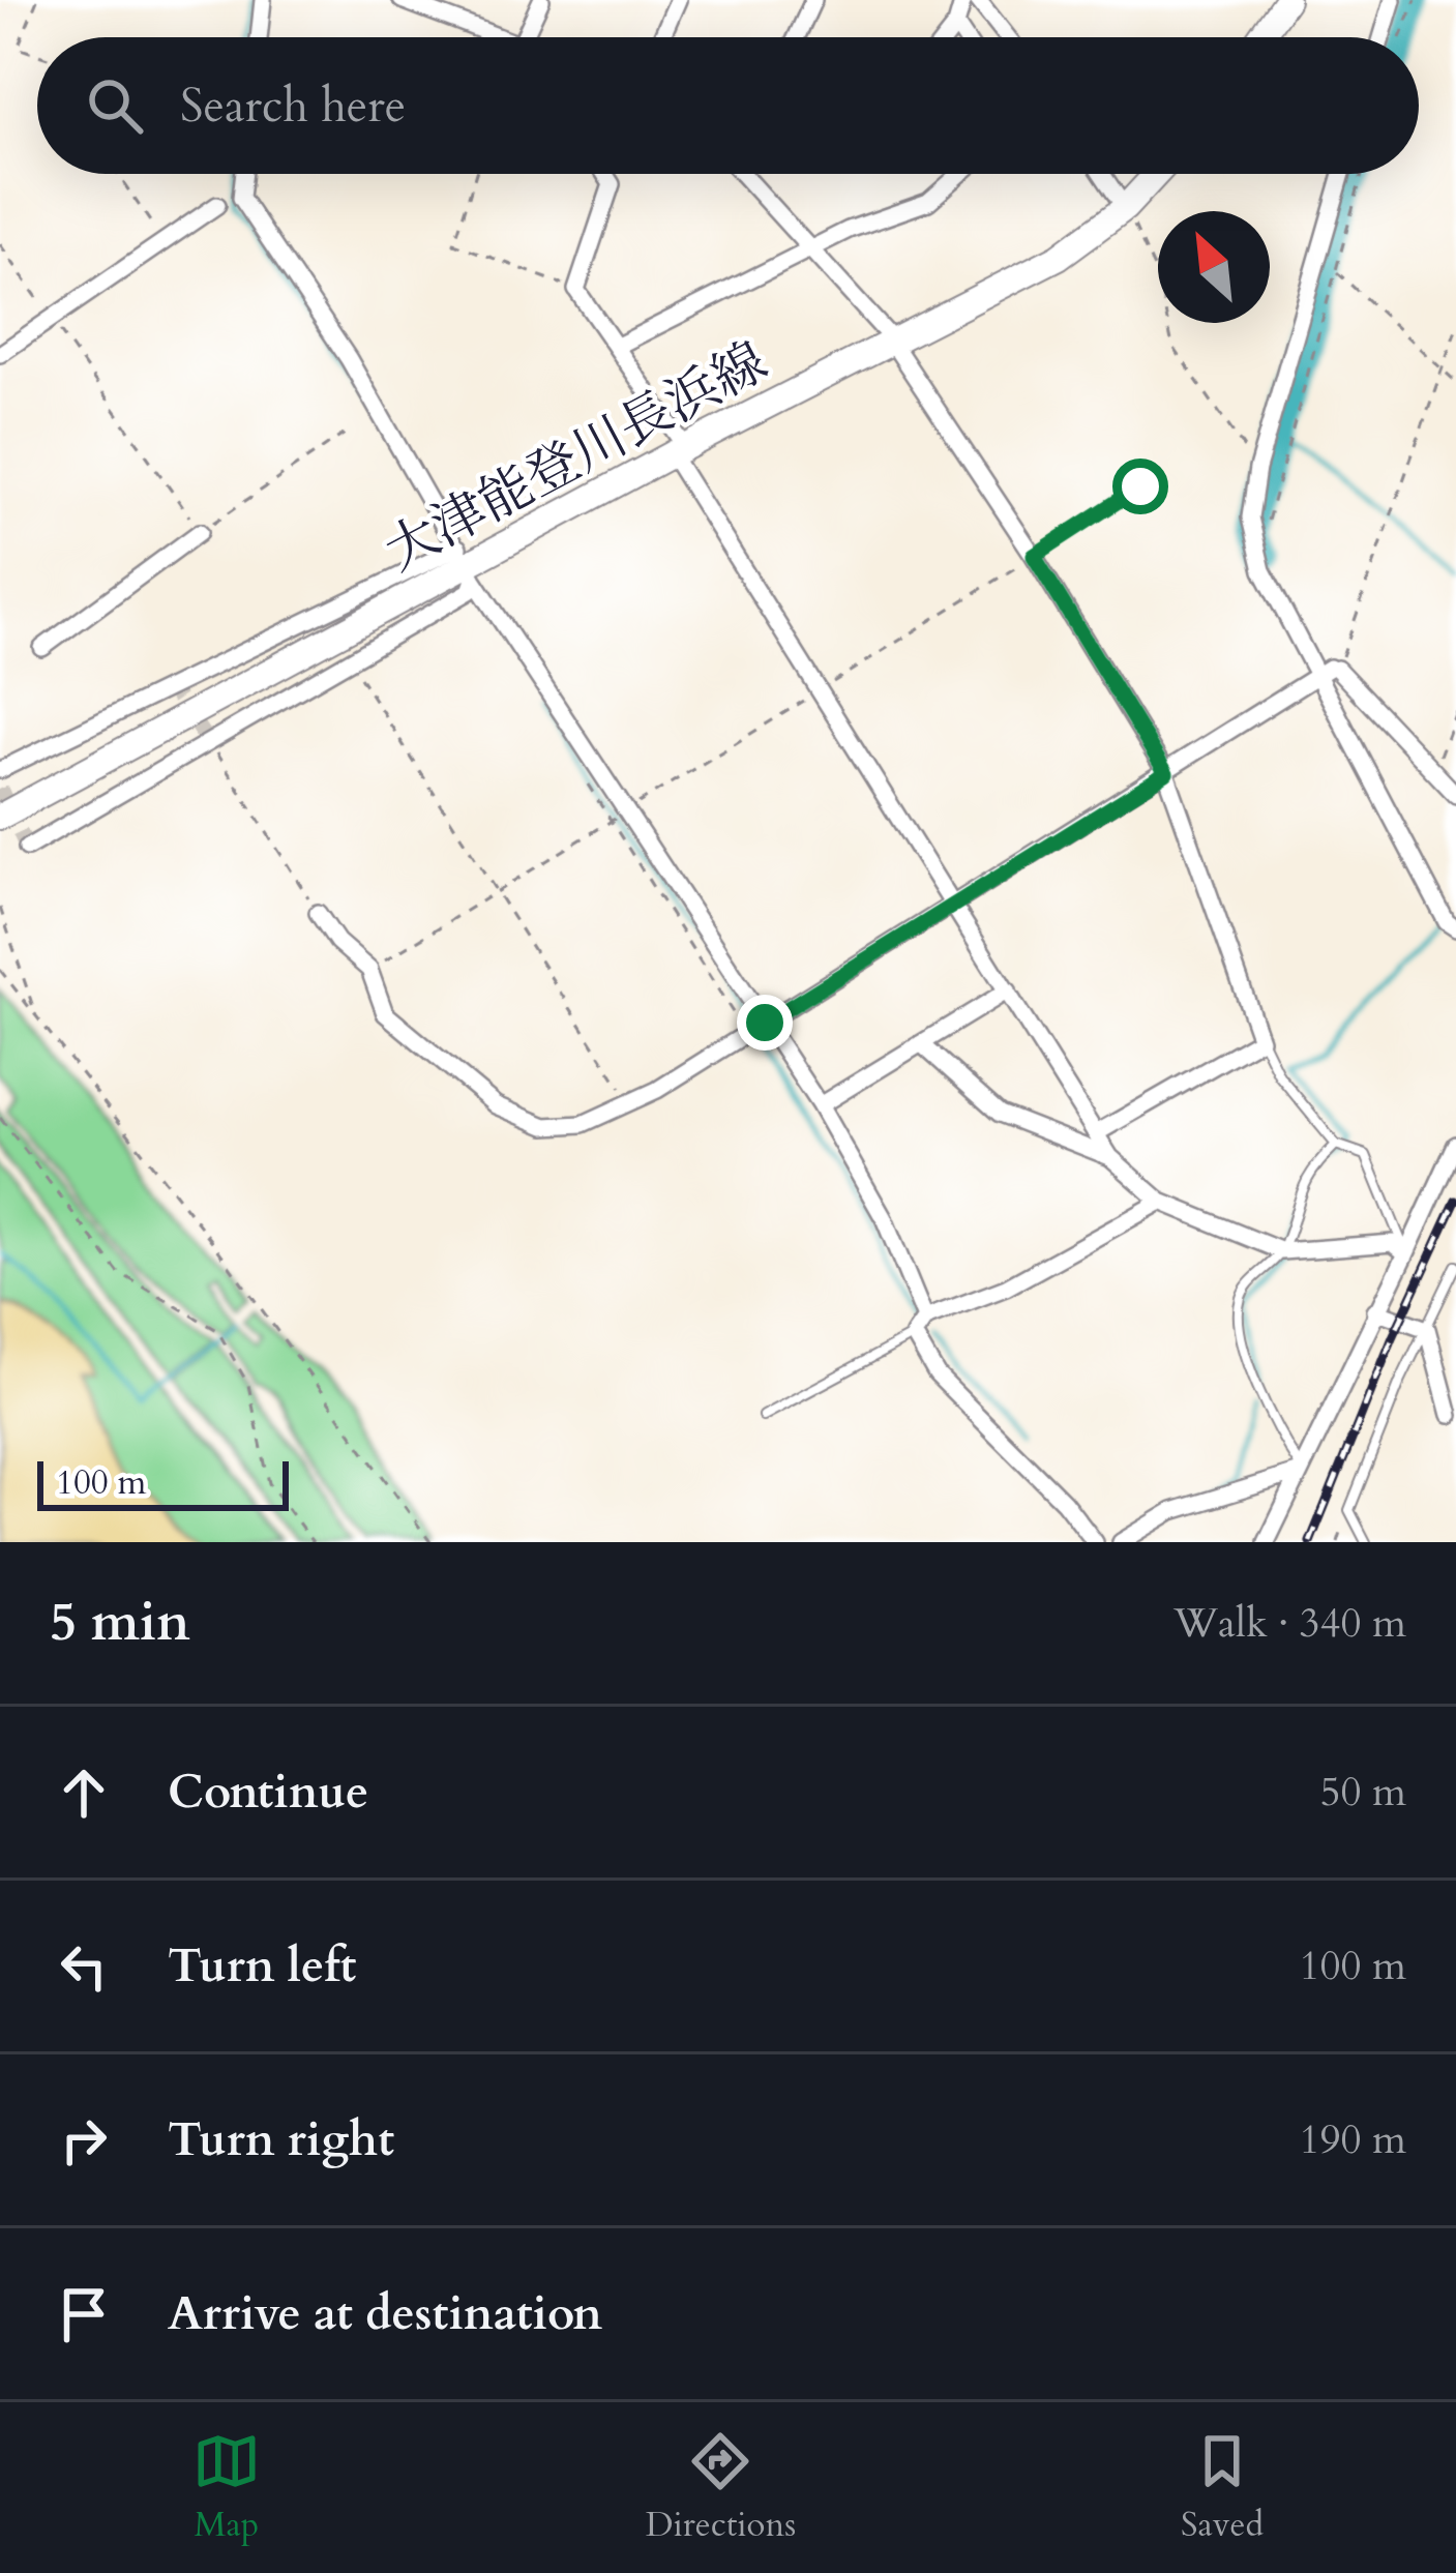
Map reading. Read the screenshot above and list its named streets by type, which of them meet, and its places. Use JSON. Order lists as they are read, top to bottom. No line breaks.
{"streets":{"main road":["大津能登川長浜線"]},"scale_bar":"100 m","north":"top left","page":{"search":"Search here","scale":"100 m","heading":["5 min","Walk · 340 m"],"list":[["Continue","50 m"],["Turn left","100 m"],["Turn right","190 m"],"Arrive at destination"],"nav":["Map","Directions","Saved"]}}
